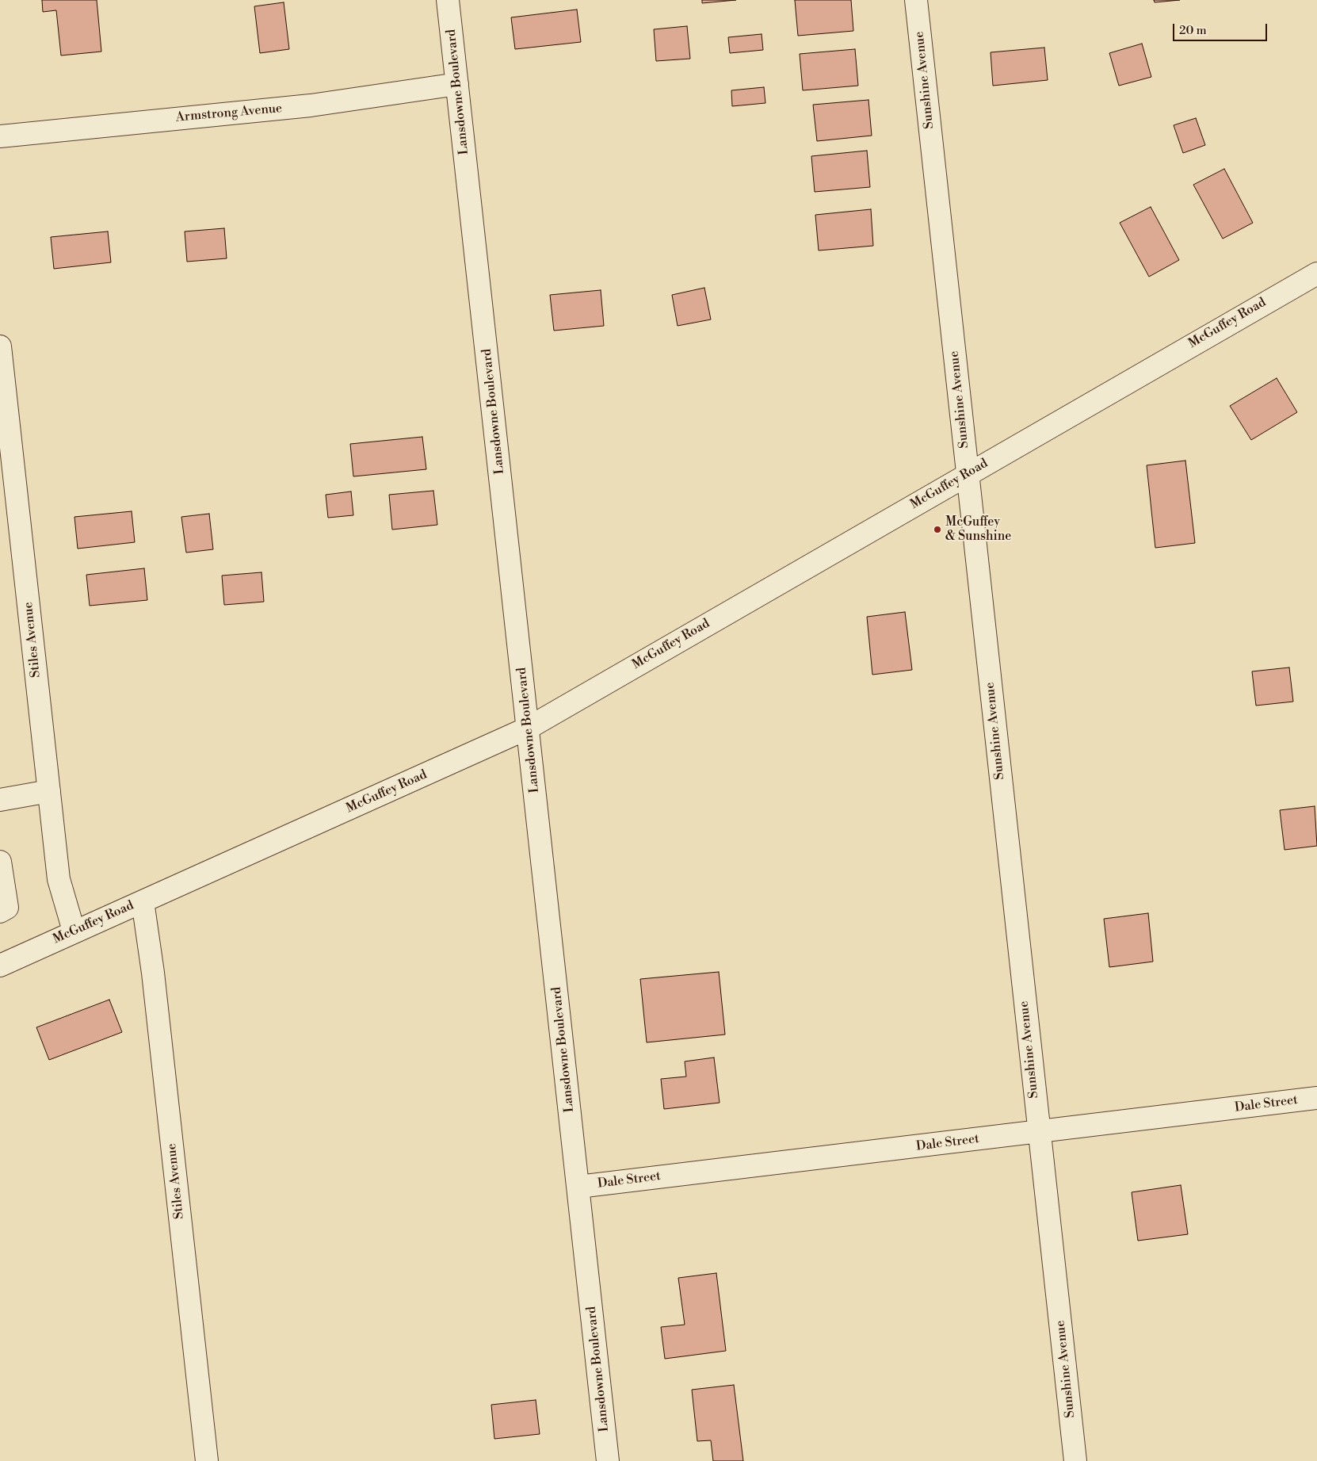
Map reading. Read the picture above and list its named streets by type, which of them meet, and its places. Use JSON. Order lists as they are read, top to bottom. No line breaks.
{"streets":{"street":["Sunshine Avenue","Lansdowne Boulevard","Armstrong Avenue","McGuffey Road","Stiles Avenue","Dale Street"]},"crossings":[["Sunshine Avenue","McGuffey Road"],["Sunshine Avenue","Dale Street"],["Lansdowne Boulevard","Armstrong Avenue"],["Lansdowne Boulevard","McGuffey Road"],["Lansdowne Boulevard","Dale Street"],["McGuffey Road","Stiles Avenue"]],"places":["McGuffey & Sunshine"],"scale_bar":"20 m"}
